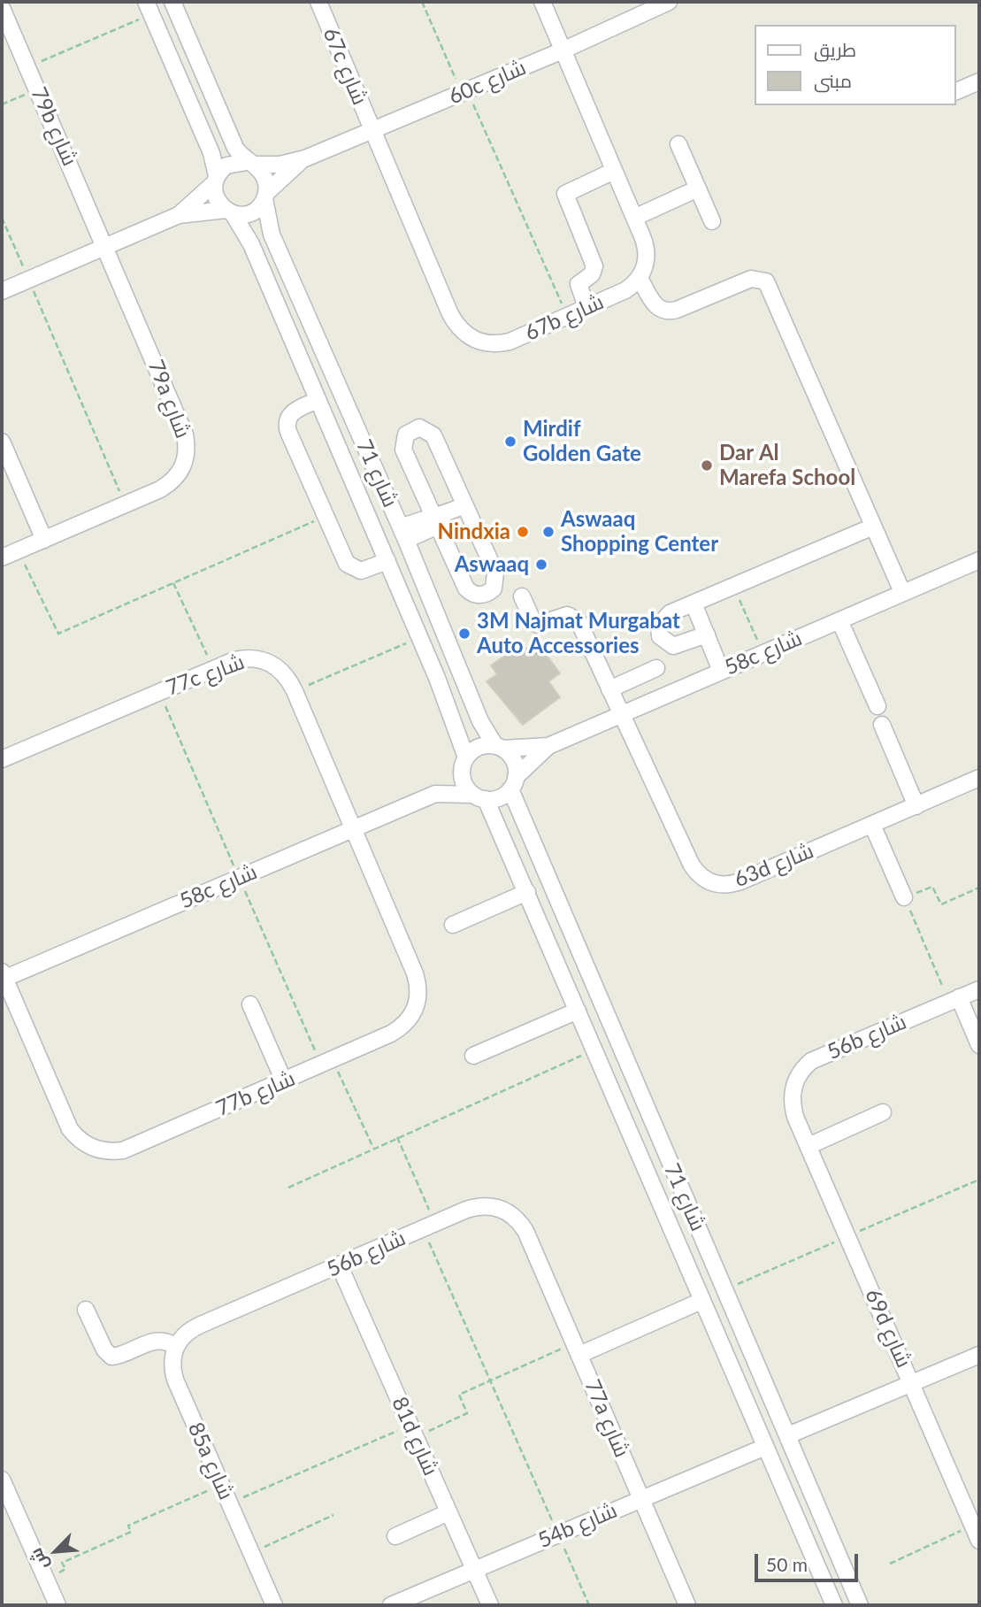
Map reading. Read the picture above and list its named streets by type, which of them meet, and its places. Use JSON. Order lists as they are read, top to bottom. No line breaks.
{"streets":{"street":["67c شارع","60c شارع","79b شارع","67b شارع","79a شارع","شارع 71","58c شارع","77c شارع","63d شارع","56b شارع","77b شارع","69d شارع","77a شارع","81d شارع","85a شارع","54b شارع"]},"crossings":[["67c شارع","60c شارع"],["67c شارع","67b شارع"],["60c شارع","67b شارع"],["60c شارع","شارع 71"],["79b شارع","79a شارع"],["شارع 71","58c شارع"],["شارع 71","54b شارع"],["58c شارع","77c شارع"],["58c شارع","63d شارع"],["58c شارع","77b شارع"],["77c شارع","77b شارع"],["56b شارع","69d شارع"],["56b شارع","77a شارع"],["56b شارع","81d شارع"],["56b شارع","85a شارع"],["77a شارع","54b شارع"],["81d شارع","54b شارع"]],"places":["Mirdif Golden Gate","Dar Al Marefa School","Nindxia","Aswaaq Shopping Center","Aswaaq","3M Najmat Murgabat Auto Accessories"],"legend":["طريق","مبنى"],"scale_bar":"50 m","north":"bottom left"}
